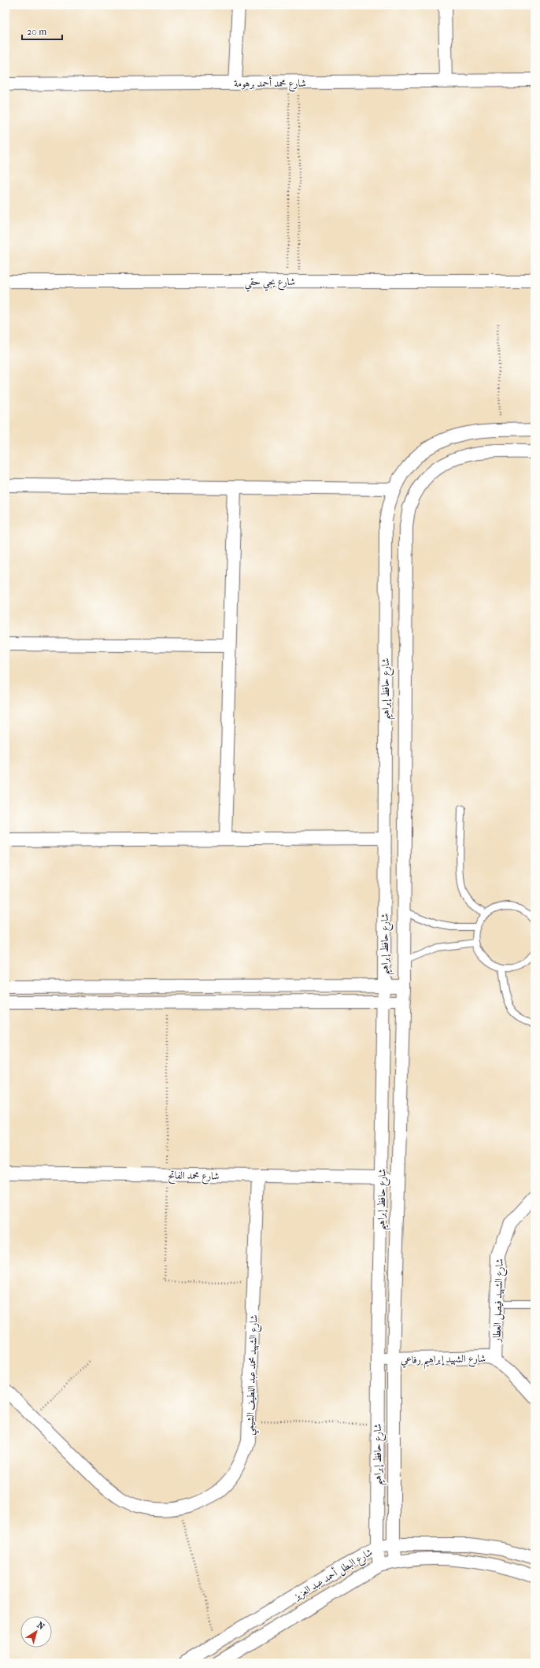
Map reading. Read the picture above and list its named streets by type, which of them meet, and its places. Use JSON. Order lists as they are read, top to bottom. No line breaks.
{"streets":{"street":["شارع محمد أحمد برهومة","شارع يحي حقي","شارع حافظ إبراهيم","شارع محمد الفاتح","شارع الشهيد فيصل العطار","شارع الشهيد إبراهيم رفاعي","شارع الشهيد محمد عبد اللطيف الشيمي","شارع البطل أحمد عبد العزيز"]},"crossings":[["شارع حافظ إبراهيم","شارع محمد الفاتح"],["شارع حافظ إبراهيم","شارع الشهيد إبراهيم رفاعي"],["شارع حافظ إبراهيم","شارع البطل أحمد عبد العزيز"],["شارع محمد الفاتح","شارع الشهيد محمد عبد اللطيف الشيمي"],["شارع الشهيد فيصل العطار","شارع الشهيد إبراهيم رفاعي"]],"scale_bar":"20 m","north":"top right"}
